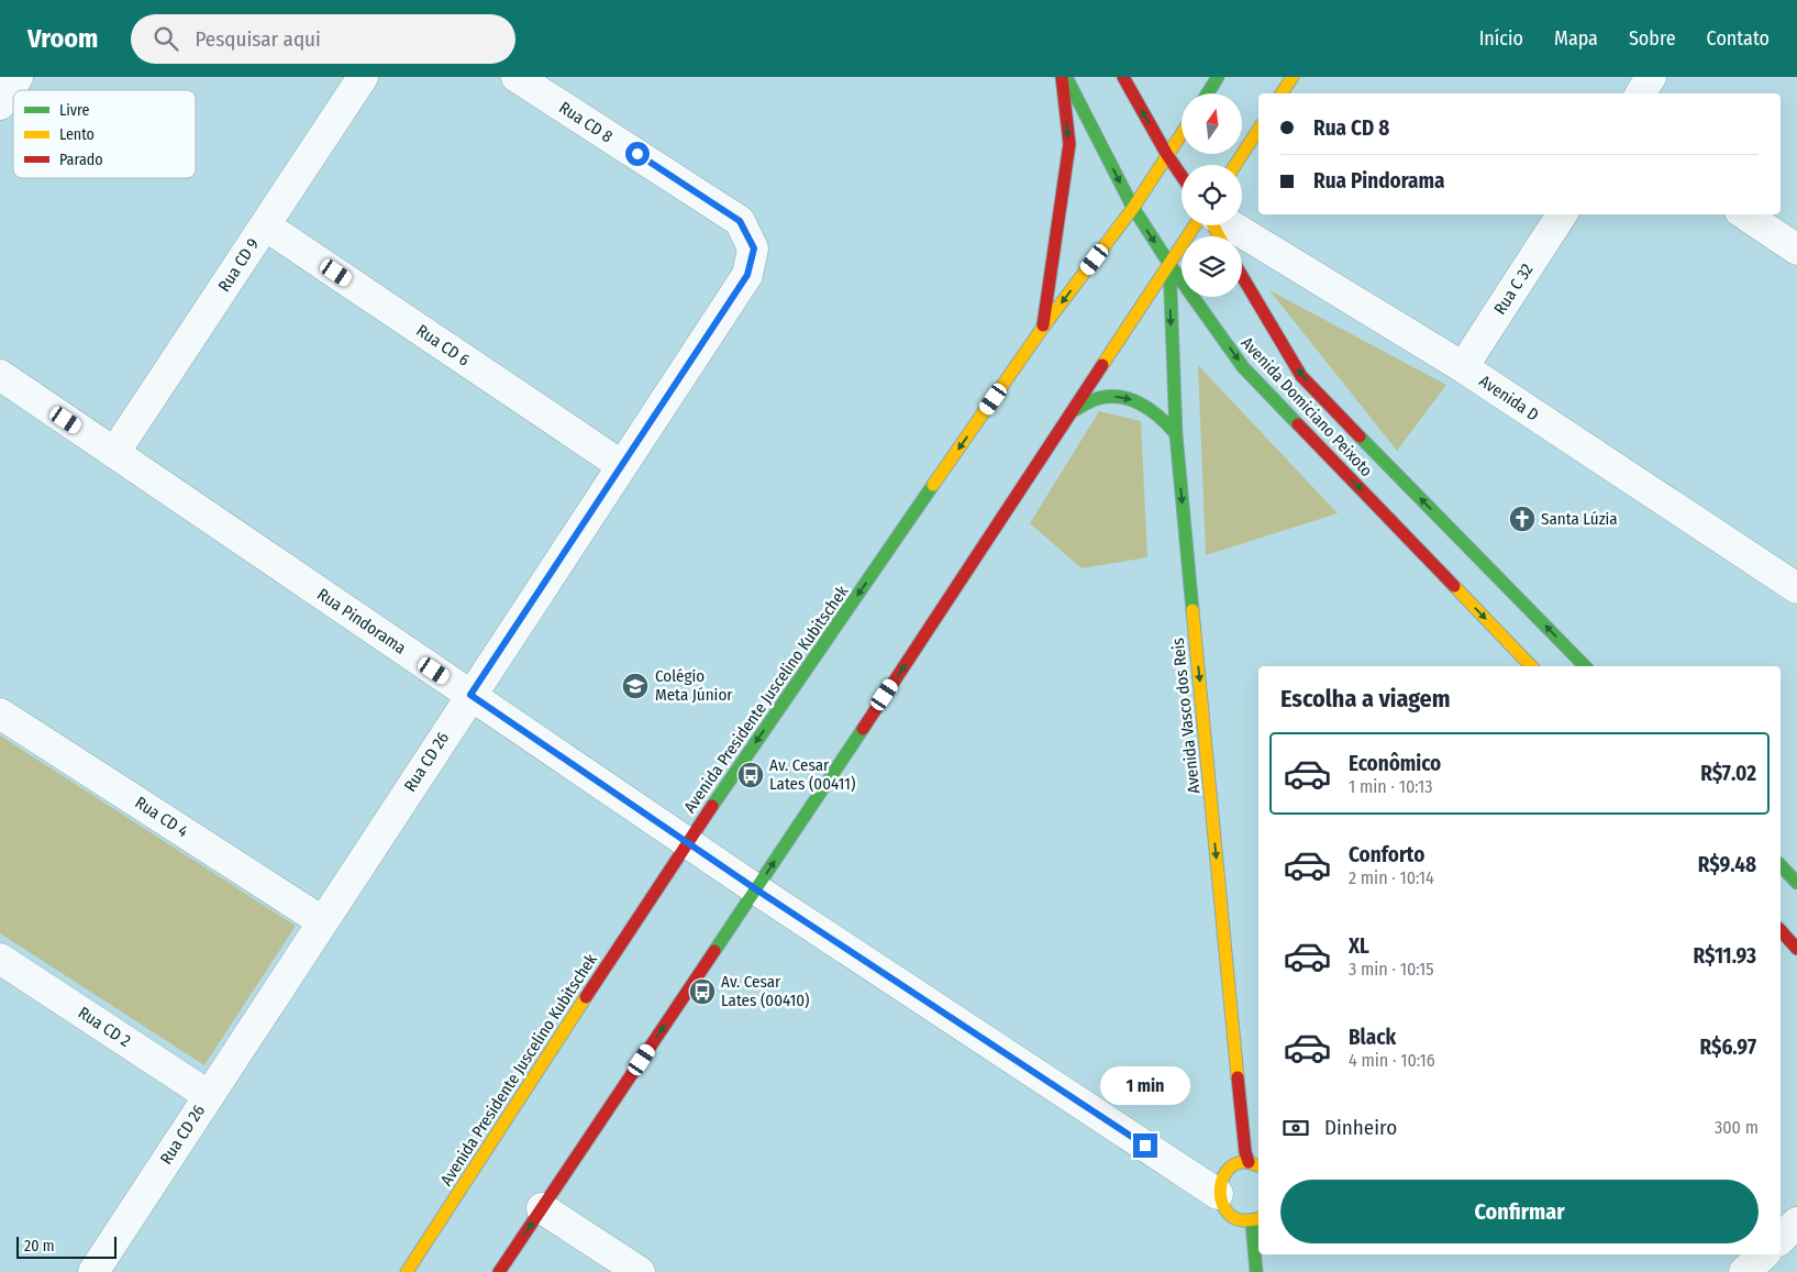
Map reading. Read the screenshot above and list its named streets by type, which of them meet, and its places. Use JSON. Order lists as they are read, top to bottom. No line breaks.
{"streets":{"main road":["Avenida Domiciano Peixoto","Avenida Presidente Juscelino Kubitschek","Avenida Vasco dos Reis"],"street":["Rua CD 8","Rua CD 9","Rua C 32","Rua CD 6","Avenida D","Rua Pindorama","Rua CD 26","Rua CD 4","Rua CD 2"]},"crossings":[["Rua CD 8","Rua CD 26"],["Rua CD 9","Rua CD 6"],["Rua CD 9","Rua Pindorama"],["Rua C 32","Avenida D"],["Rua CD 6","Rua CD 26"],["Avenida Domiciano Peixoto","Avenida Presidente Juscelino Kubitschek"],["Avenida Domiciano Peixoto","Avenida Vasco dos Reis"],["Rua Pindorama","Avenida Presidente Juscelino Kubitschek"],["Rua Pindorama","Rua CD 26"],["Rua CD 26","Rua CD 4"],["Rua CD 26","Rua CD 2"]],"one_way":["Avenida Vasco dos Reis"],"places":{"church":["Santa Lúzia"],"school or university":["Colégio Meta Júnior"],"bus stop":["Av. Cesar Lates (00411)","Av. Cesar Lates (00410)"]},"legend":["Livre","Lento","Parado"],"scale_bar":"20 m","north":"top","page":{"header":"Vroom","search":"Pesquisar aqui","nav":["Início","Mapa","Sobre","Contato"],"banner":["Rua CD 8","Rua Pindorama"],"heading":"Escolha a viagem","list":[{"name":"Econômico","note":"1 min · 10:13","value":"R$7.02"},{"name":"Conforto","note":"2 min · 10:14","value":"R$9.48"},{"name":"XL","note":"3 min · 10:15","value":"R$11.93"},{"name":"Black","note":"4 min · 10:16","value":"R$6.97"}],"bubble":"1 min","pay":["Dinheiro","300 m"],"buttons":"Confirmar","scale":"20 m"}}
